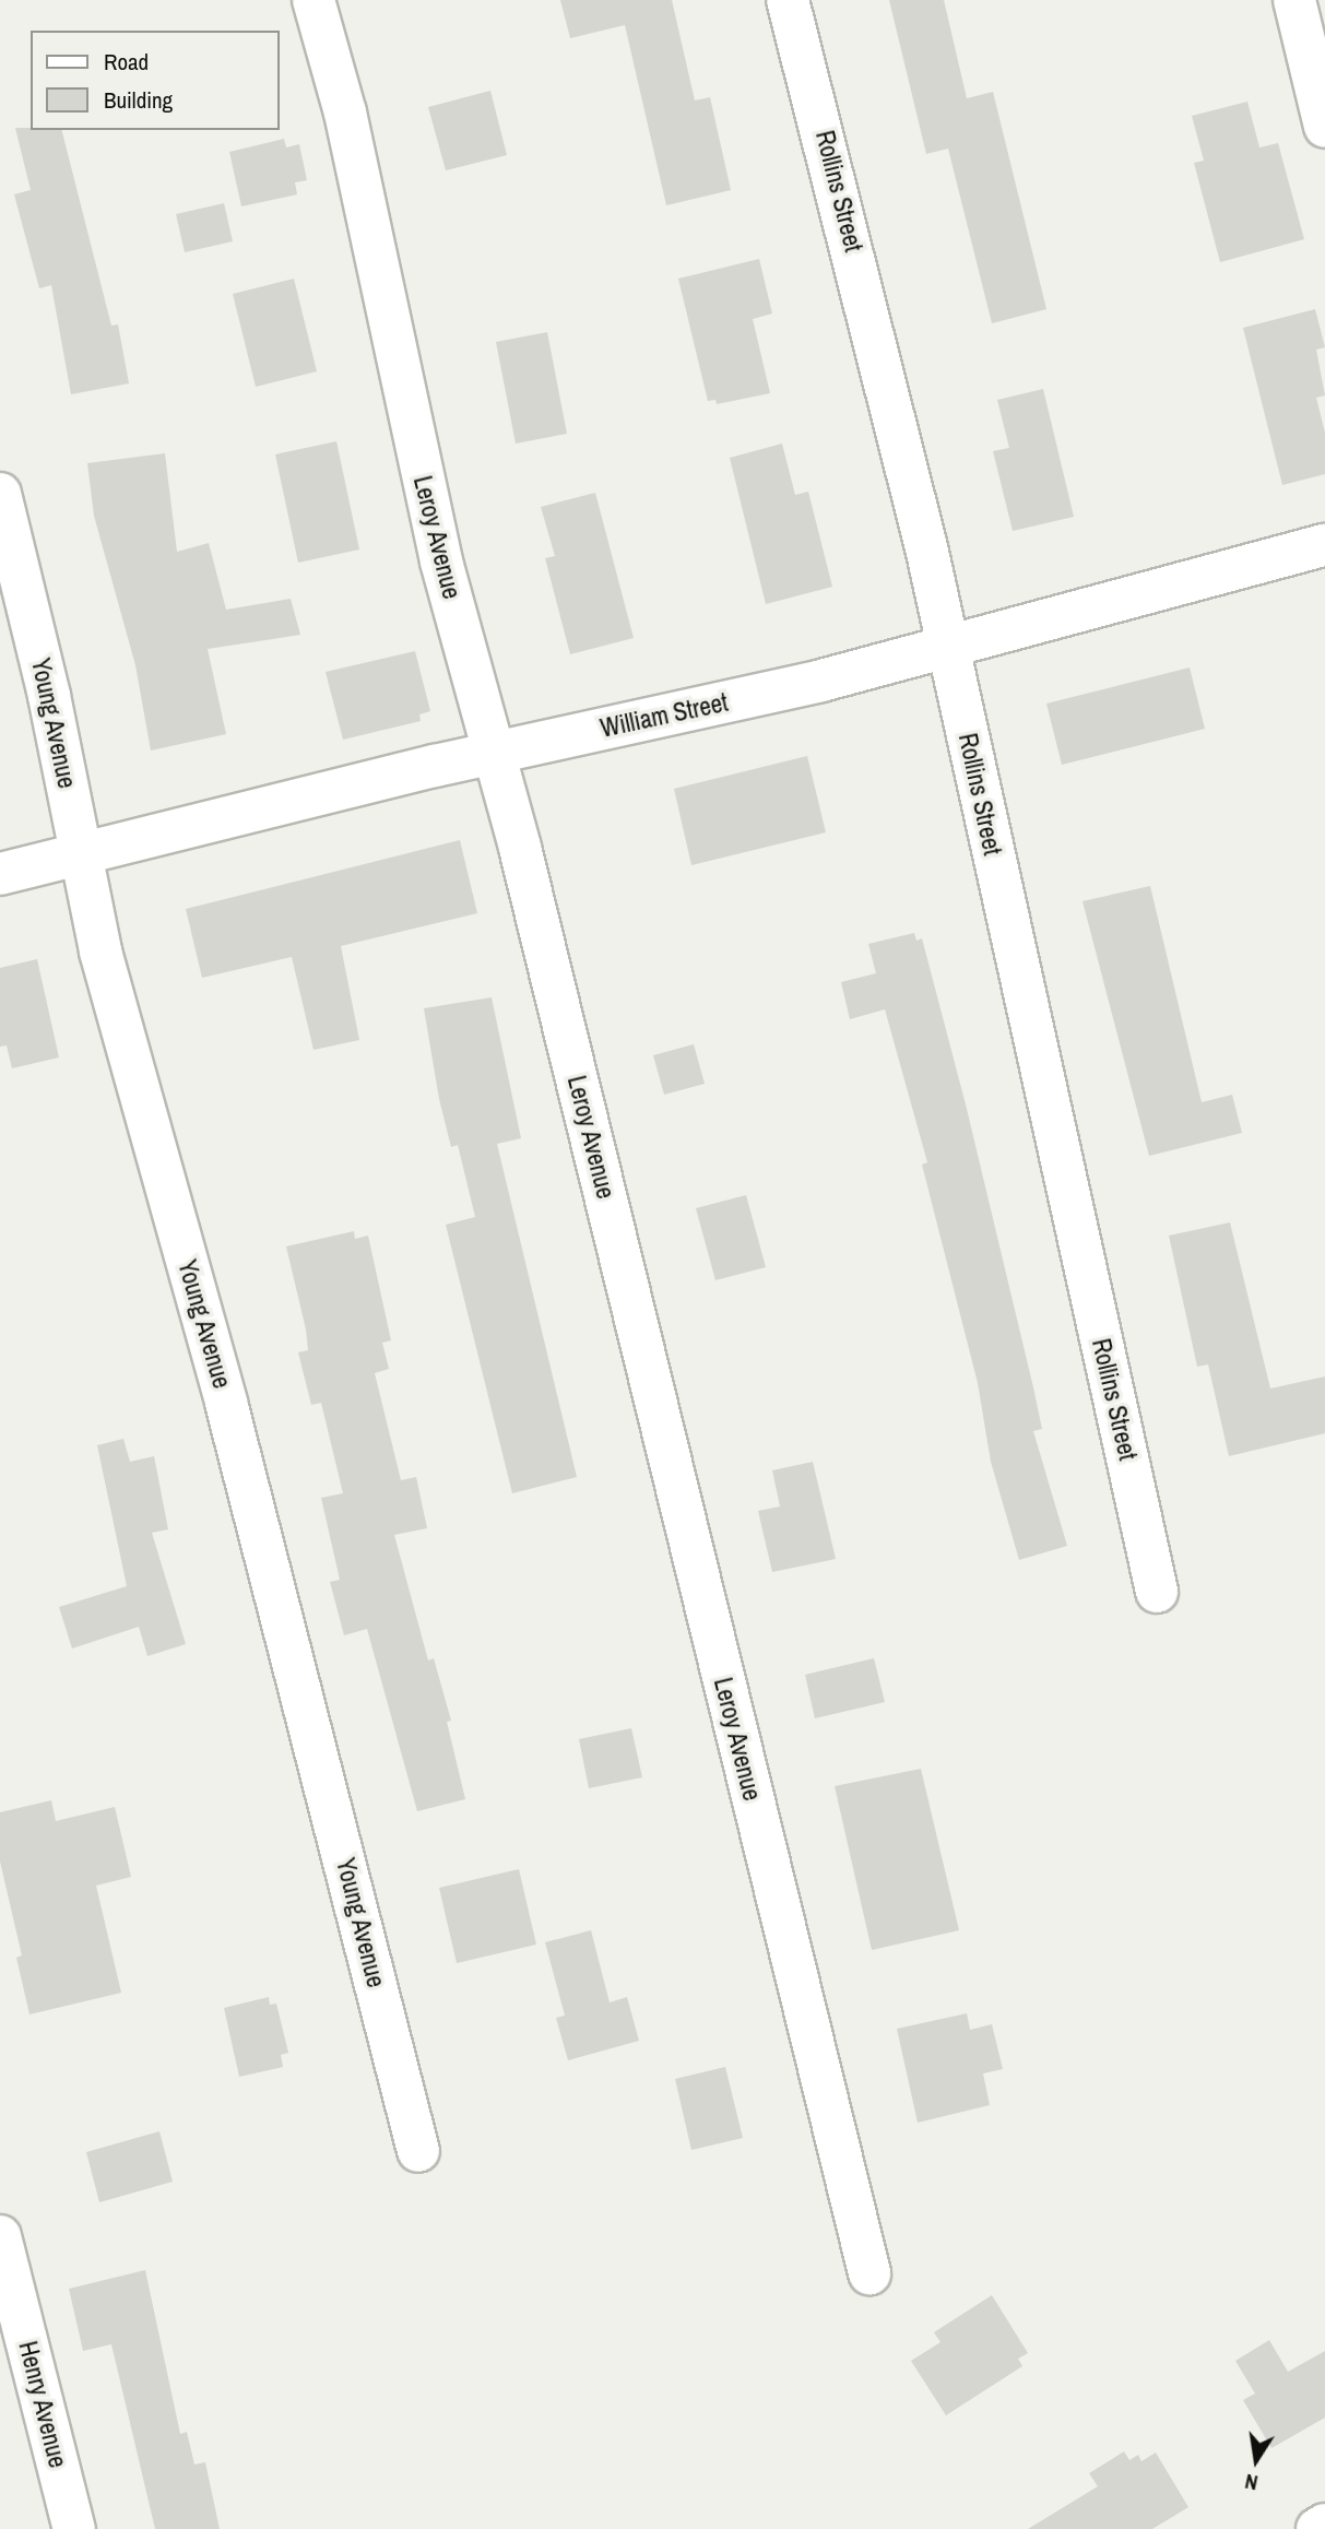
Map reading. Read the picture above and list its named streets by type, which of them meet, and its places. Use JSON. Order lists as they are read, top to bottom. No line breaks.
{"streets":{"street":["Rollins Street","Leroy Avenue","William Street","Young Avenue","Henry Avenue"]},"crossings":[["Rollins Street","William Street"],["Leroy Avenue","William Street"],["William Street","Young Avenue"]],"legend":["Road","Building"],"north":"bottom"}
